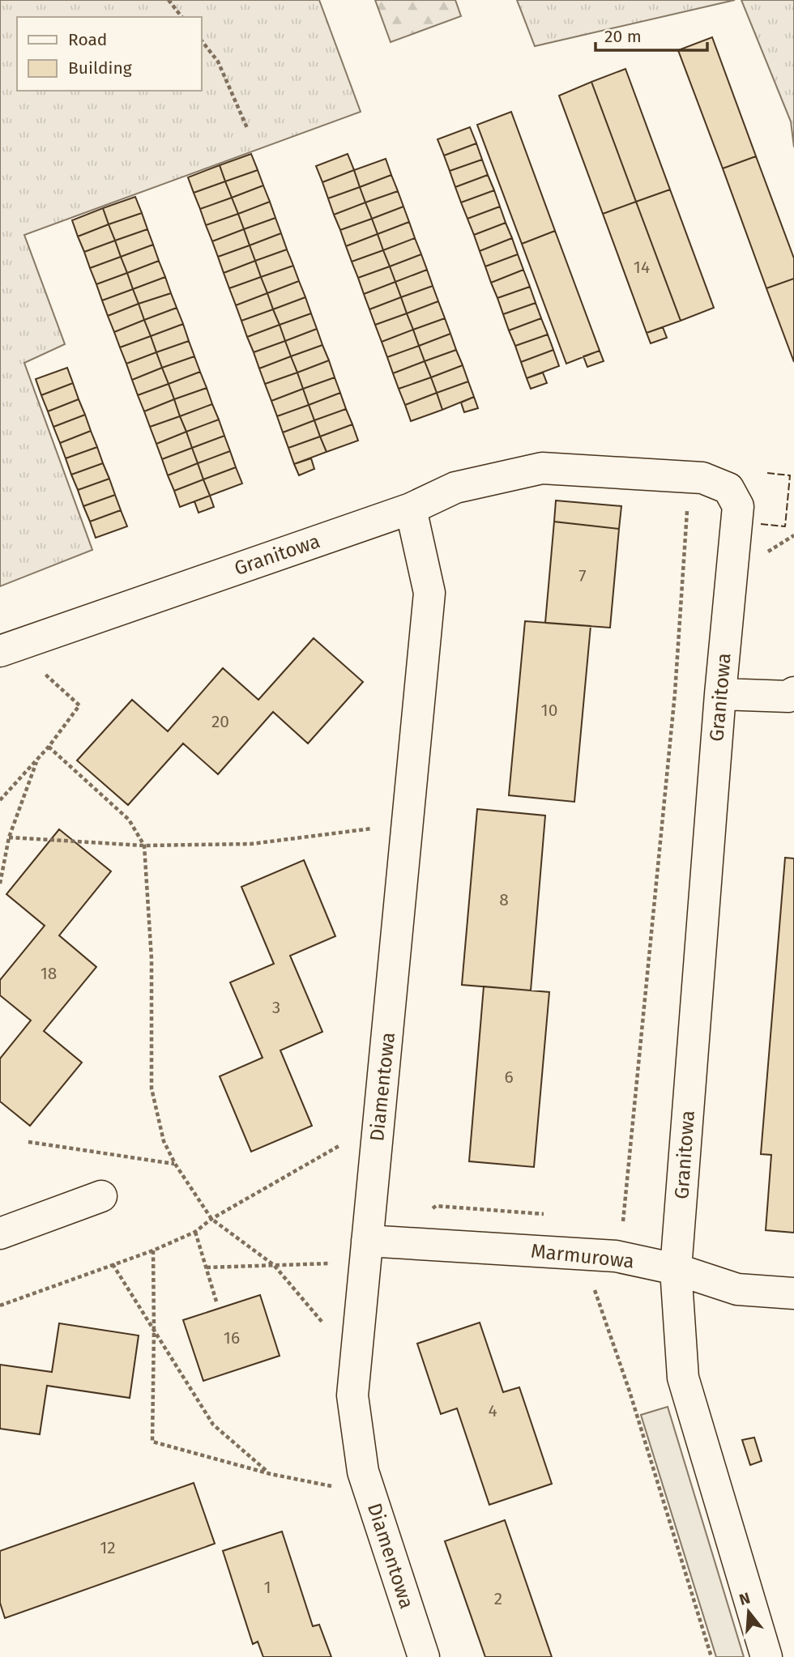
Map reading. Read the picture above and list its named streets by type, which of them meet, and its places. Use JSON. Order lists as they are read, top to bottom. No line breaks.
{"streets":{"street":["Granitowa","Diamentowa","Marmurowa"]},"crossings":[["Granitowa","Diamentowa"],["Granitowa","Marmurowa"],["Diamentowa","Marmurowa"]],"house_numbers":["14","7","10","20","8","18","3","6","16","4","12","1","2"],"legend":["Road","Building"],"scale_bar":"20 m","north":"top"}
